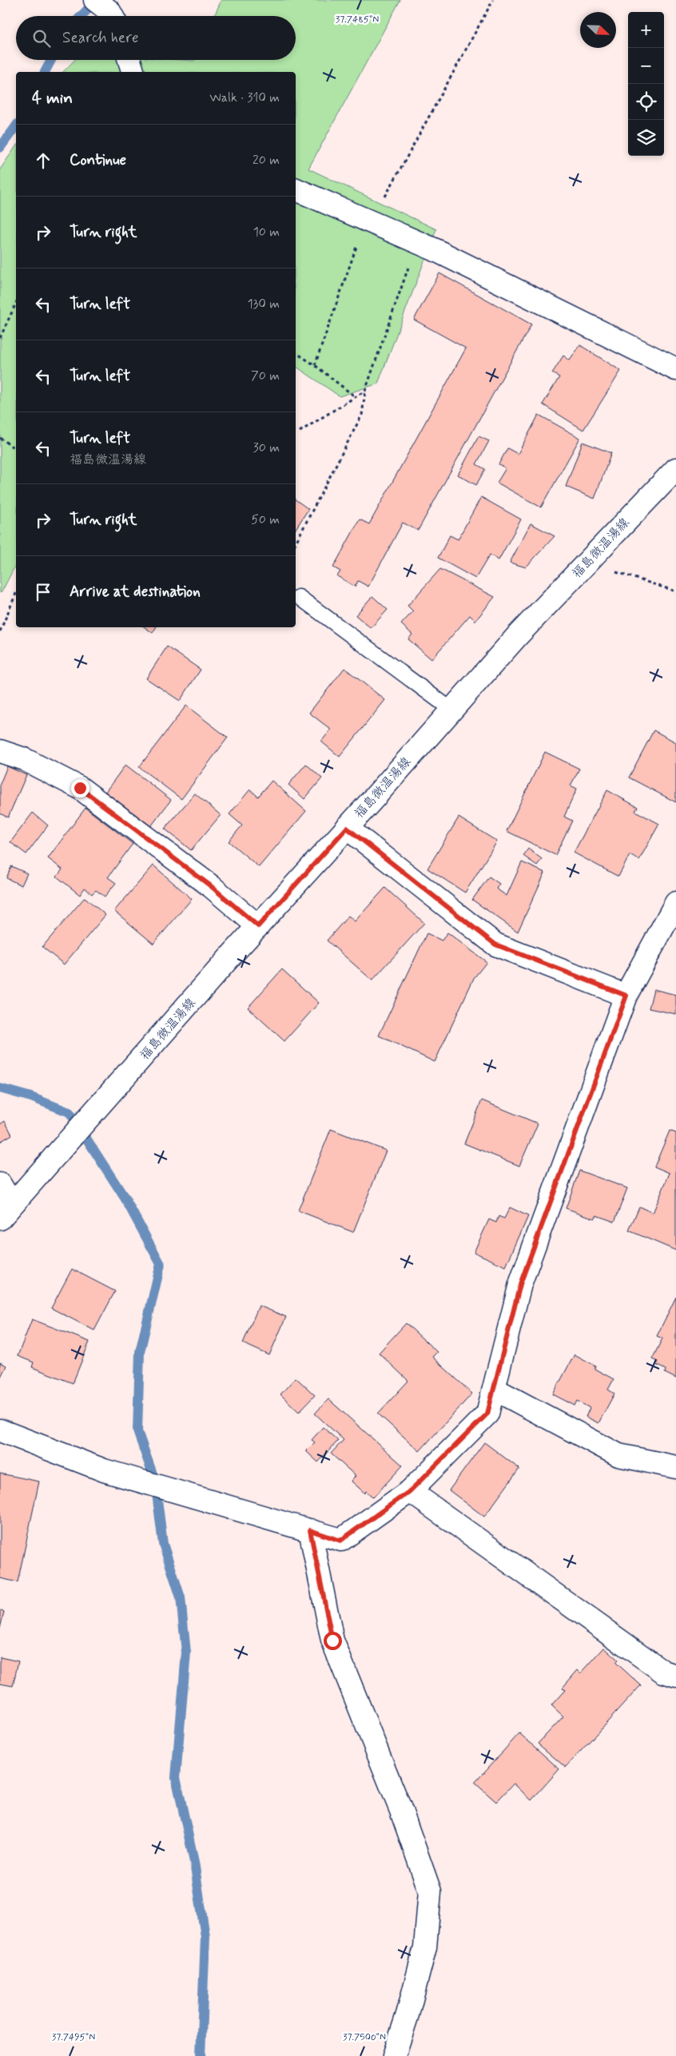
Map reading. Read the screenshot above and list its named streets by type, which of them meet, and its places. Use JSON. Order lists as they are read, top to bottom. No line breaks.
{"streets":{"street":["福島微温湯線"]},"north":"bottom right","page":{"map_buttons":["+","−"],"search":"Search here","heading":["4 min","Walk · 310 m"],"list":[["Continue","20 m"],["Turn right","10 m"],["Turn left","130 m"],["Turn left","70 m"],["Turn left","福島微温湯線","30 m"],["Turn right","50 m"],"Arrive at destination"]},"coordinates":["37.7485°N","37.7495°N","37.7500°N"]}
